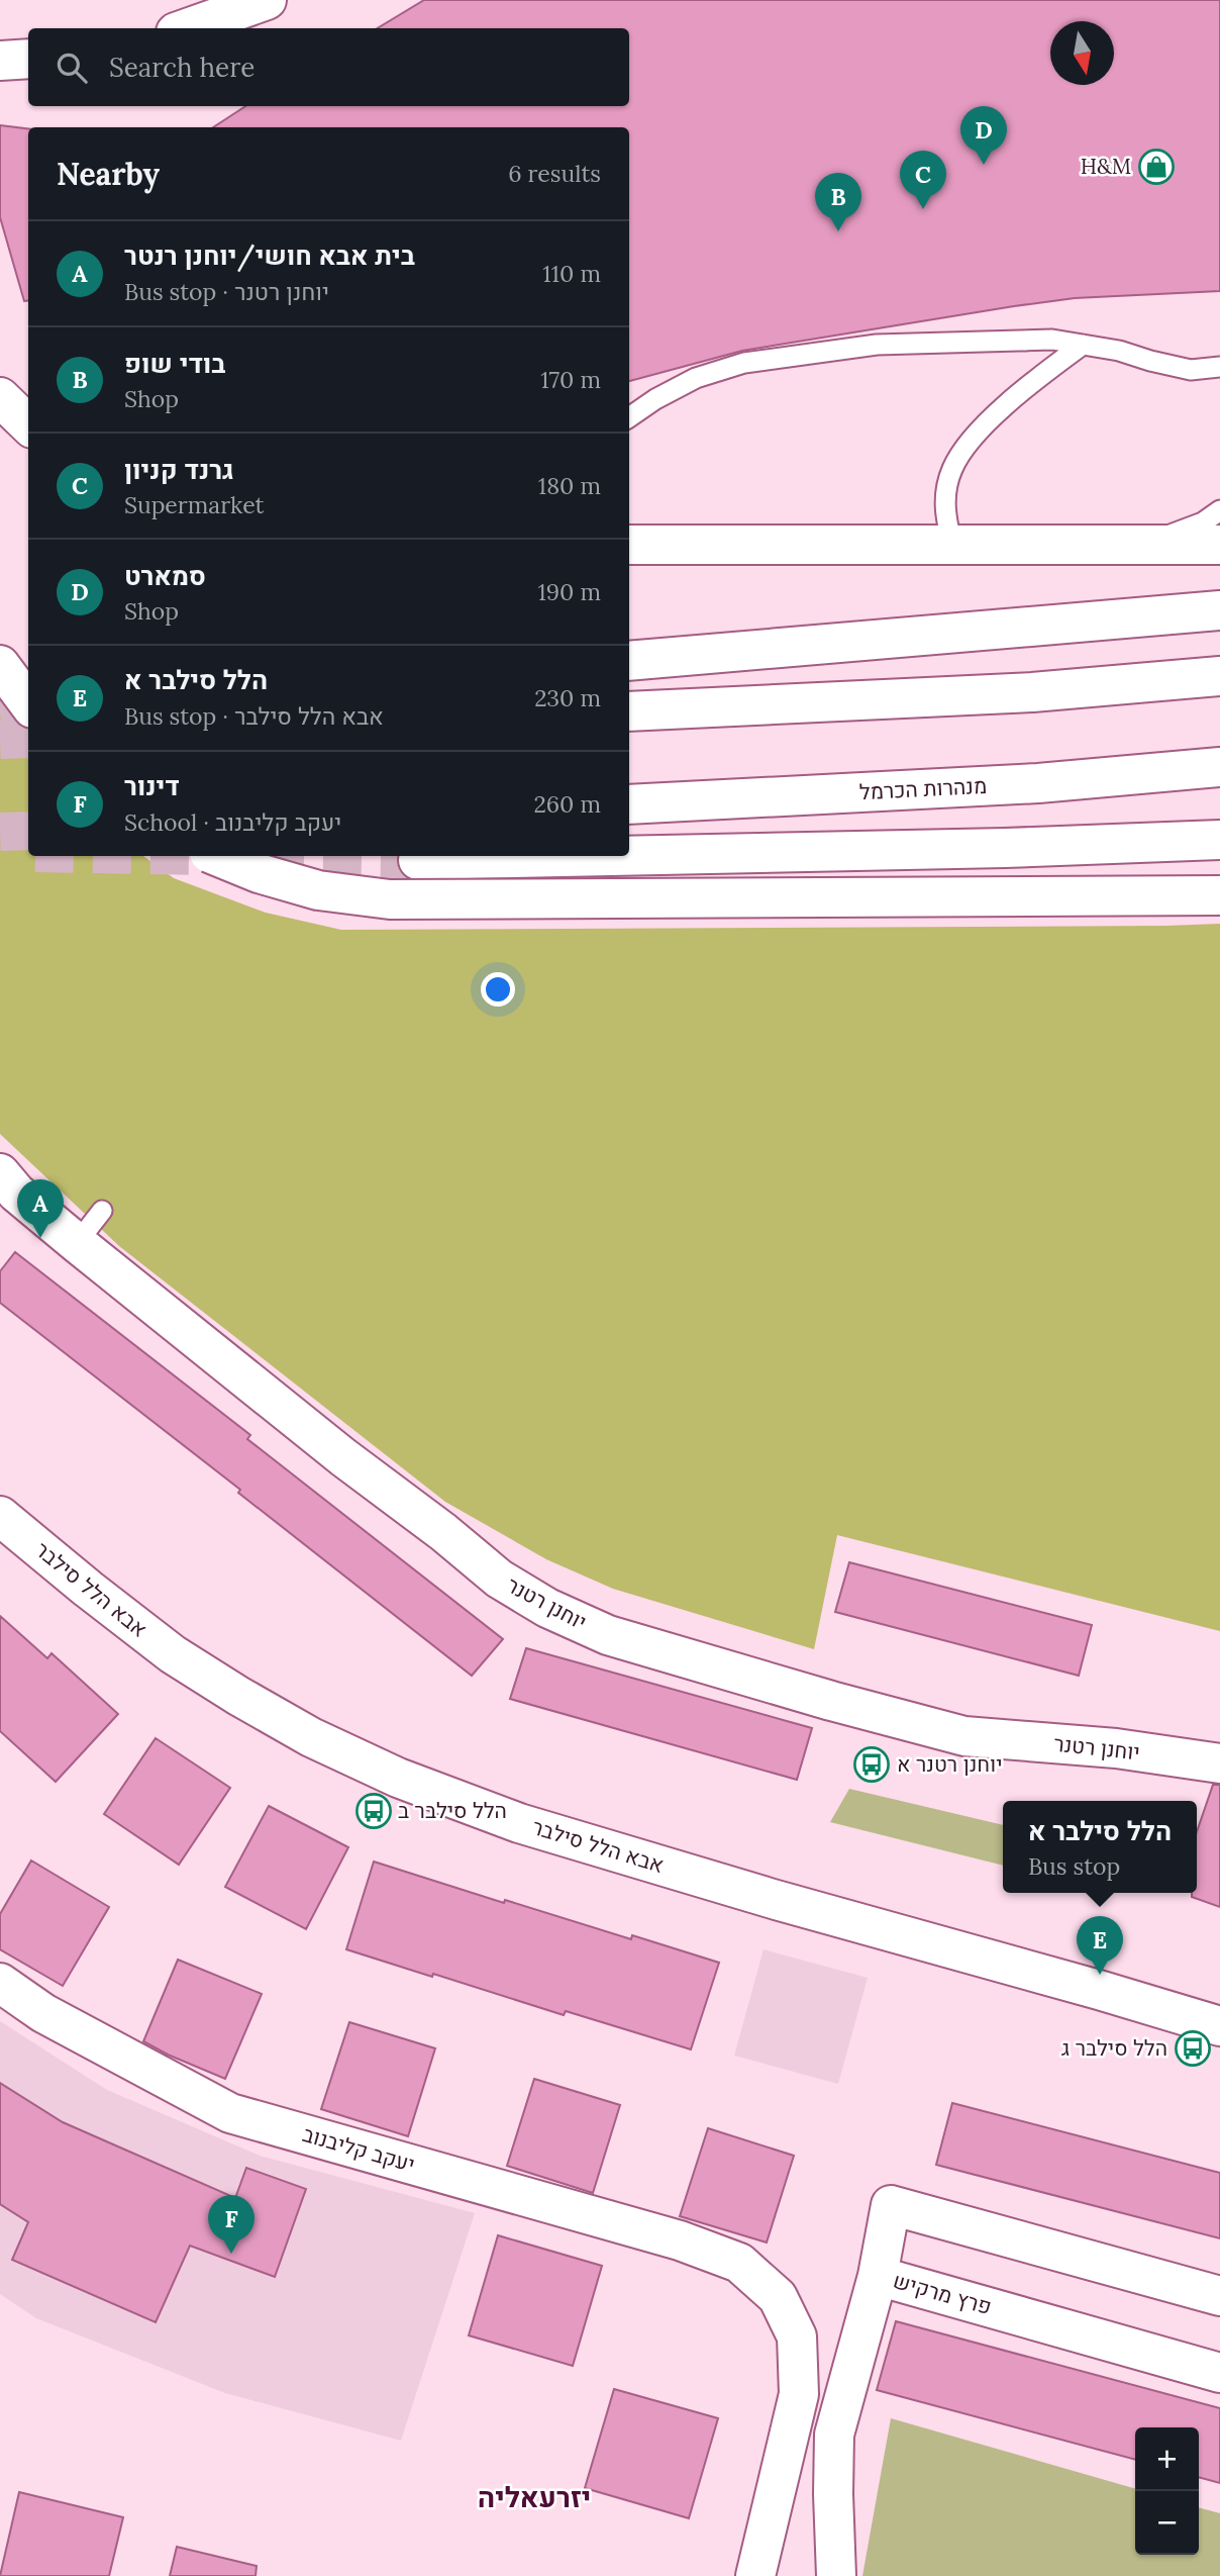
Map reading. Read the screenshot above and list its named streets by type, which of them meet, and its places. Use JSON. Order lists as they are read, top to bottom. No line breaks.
{"streets":{"main road":["מנהרות הכרמל","אבא הלל סילבר","יוחנן רטנר","יעקב קליבנוב","פרץ מרקיש"]},"districts":["יזרעאליה"],"places":{"shop":["H&M"],"bus stop":["יוחנן רטנר א","הלל סילבר ב","הלל סילבר ג"]},"north":"bottom","page":{"search":"Search here","pins":["D","C","B","A","E","F"],"heading":["Nearby","6 results"],"list":[{"mark":"A","name":"בית אבא חושי/יוחנן רנטר","note":"Bus stop · יוחנן רטנר","value":"110 m"},{"mark":"B","name":"בודי שופ","note":"Shop","value":"170 m"},{"mark":"C","name":"גרנד קניון","note":"Supermarket","value":"180 m"},{"mark":"D","name":"סמארט","note":"Shop","value":"190 m"},{"mark":"E","name":"הלל סילבר א","note":"Bus stop · אבא הלל סילבר","value":"230 m"},{"mark":"F","name":"דינור","note":"School · יעקב קליבנוב","value":"260 m"}],"popup":["הלל סילבר א","Bus stop"],"map_buttons":["+","−"]}}
